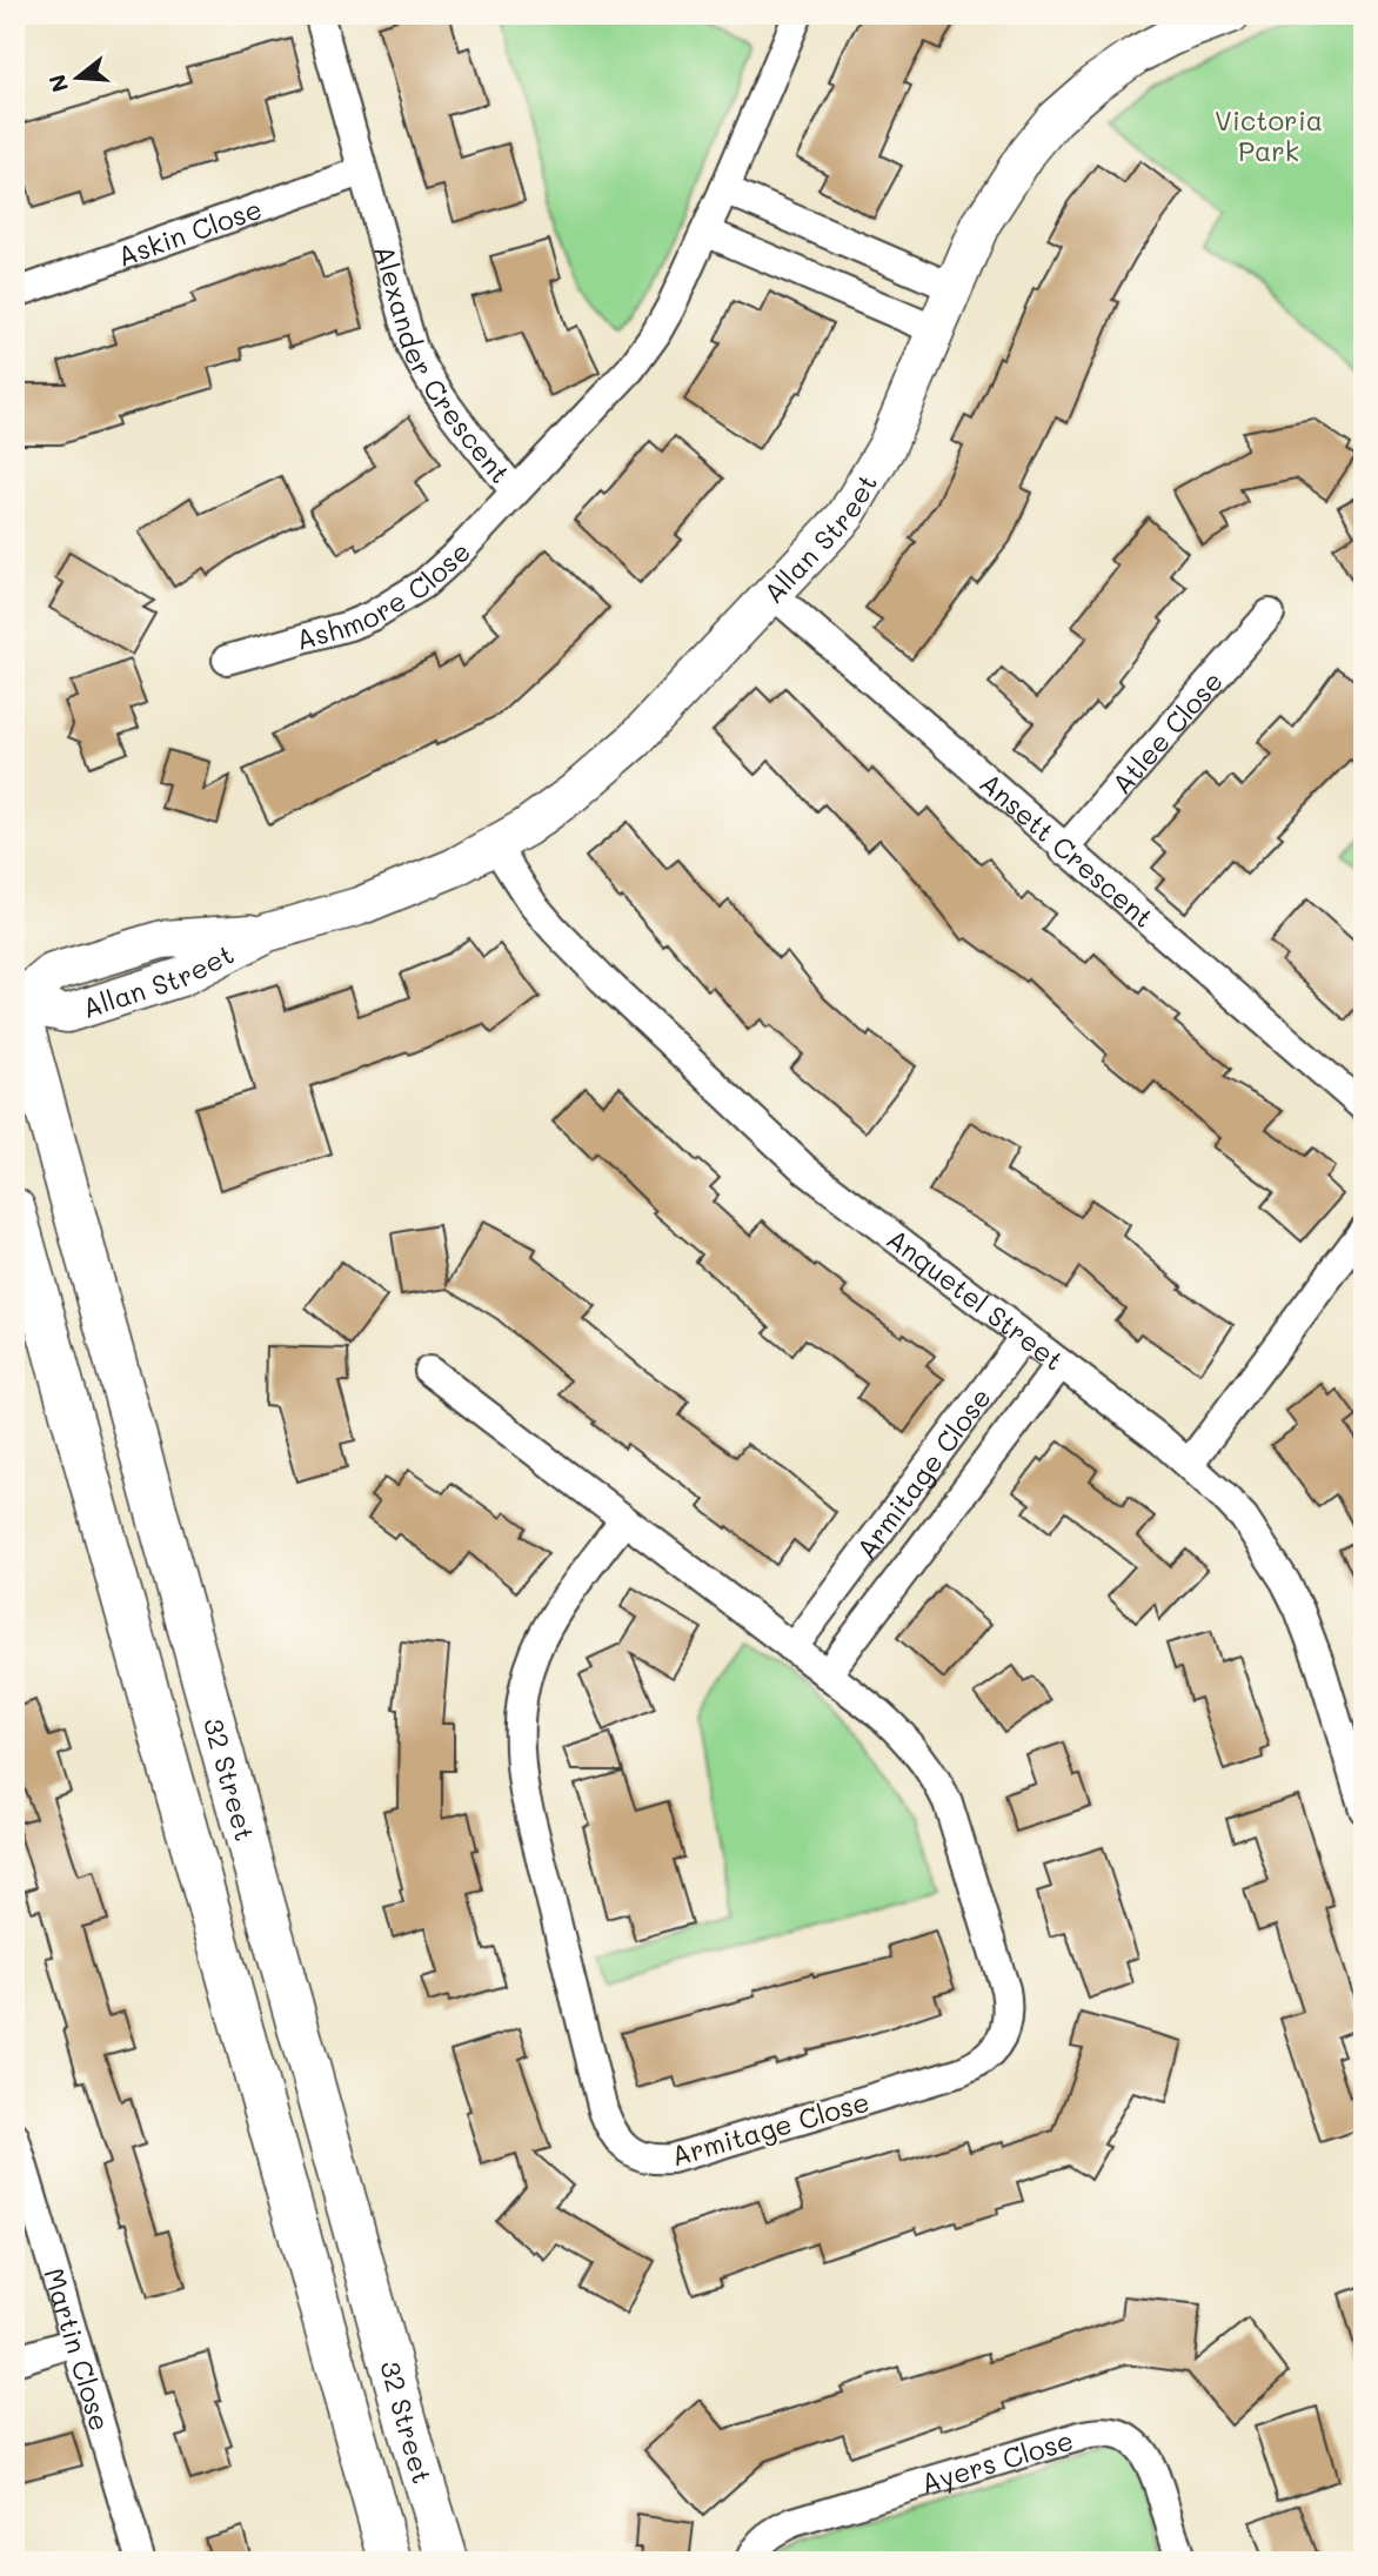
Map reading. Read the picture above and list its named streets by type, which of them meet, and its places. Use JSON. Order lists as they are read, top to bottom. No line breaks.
{"streets":{"main road":["32 Street"],"street":["Askin Close","Alexander Crescent","Allan Street","Ashmore Close","Atlee Close","Ansett Crescent","Anquetel Street","Armitage Close","Martin Close","Ayers Close"]},"crossings":[["Askin Close","Alexander Crescent"],["Alexander Crescent","Ashmore Close"],["Allan Street","Ansett Crescent"],["Allan Street","Anquetel Street"],["Allan Street","32 Street"],["Atlee Close","Ansett Crescent"],["Anquetel Street","Armitage Close"]],"parks":["Victoria Park"],"north":"left"}
